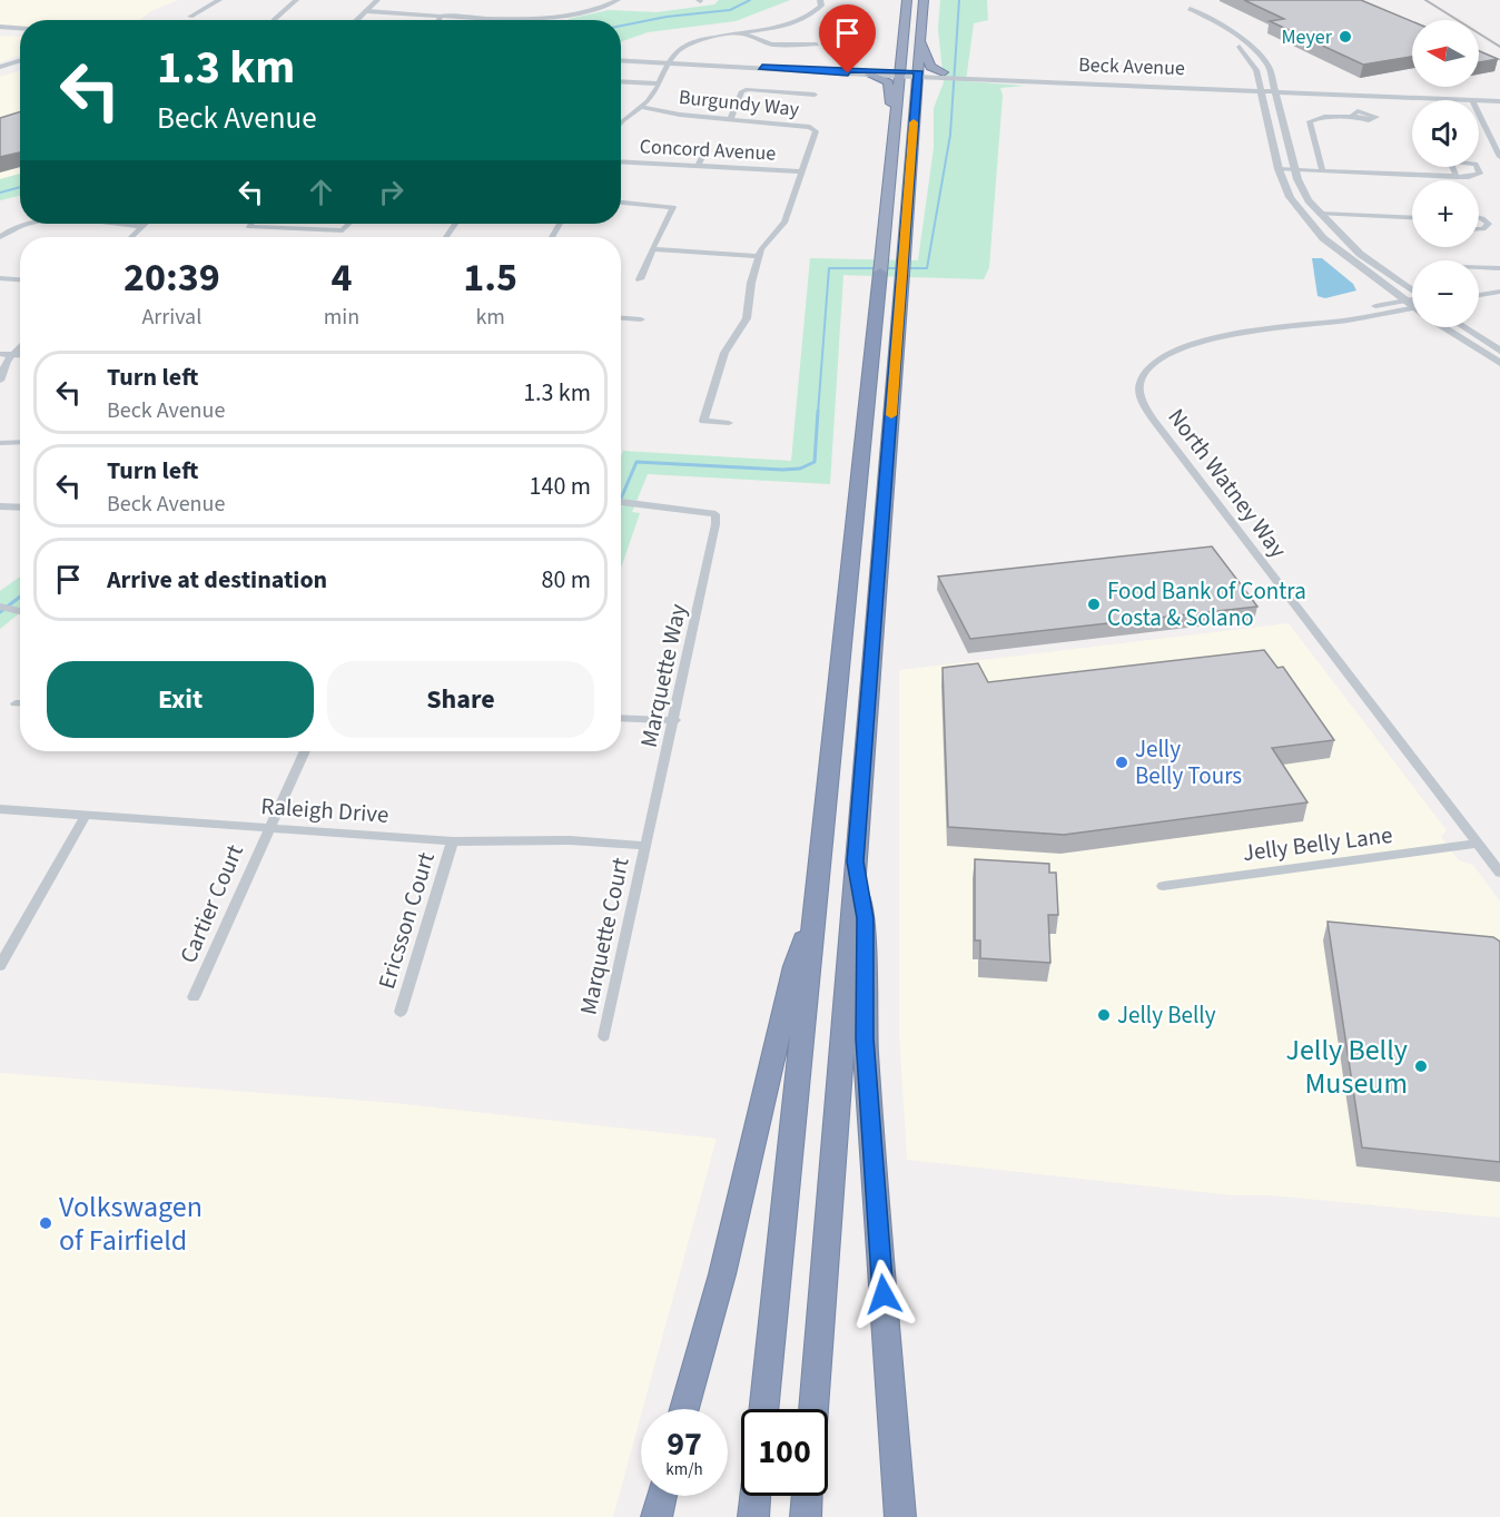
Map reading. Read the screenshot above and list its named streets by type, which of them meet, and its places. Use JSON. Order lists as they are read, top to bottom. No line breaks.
{"streets":{"street":["Beck Avenue","Burgundy Way","Concord Avenue","North Watney Way","Marquette Way","Raleigh Drive","Jelly Belly Lane","Cartier Court","Ericsson Court","Marquette Court"]},"crossings":[["Burgundy Way","Concord Avenue"],["North Watney Way","Jelly Belly Lane"],["Marquette Way","Raleigh Drive"],["Marquette Way","Marquette Court"],["Raleigh Drive","Cartier Court"],["Raleigh Drive","Ericsson Court"],["Raleigh Drive","Marquette Court"]],"places":["Meyer","Food Bank of Contra Costa & Solano","Jelly Belly Tours","Jelly Belly","Jelly Belly Museum","Volkswagen of Fairfield"],"north":"left","page":{"map_buttons":["+","−"],"turn":["1.3 km","Beck Avenue"],"eta":["20:39","Arrival","4","min","1.5","km"],"list":[{"name":"Turn left","note":"Beck Avenue","value":"1.3 km"},{"name":"Turn left","note":"Beck Avenue","value":"140 m"},{"name":"Arrive at destination","value":"80 m"}],"buttons":["Exit","Share"],"speed":"97 km/h","limit":"100"}}
